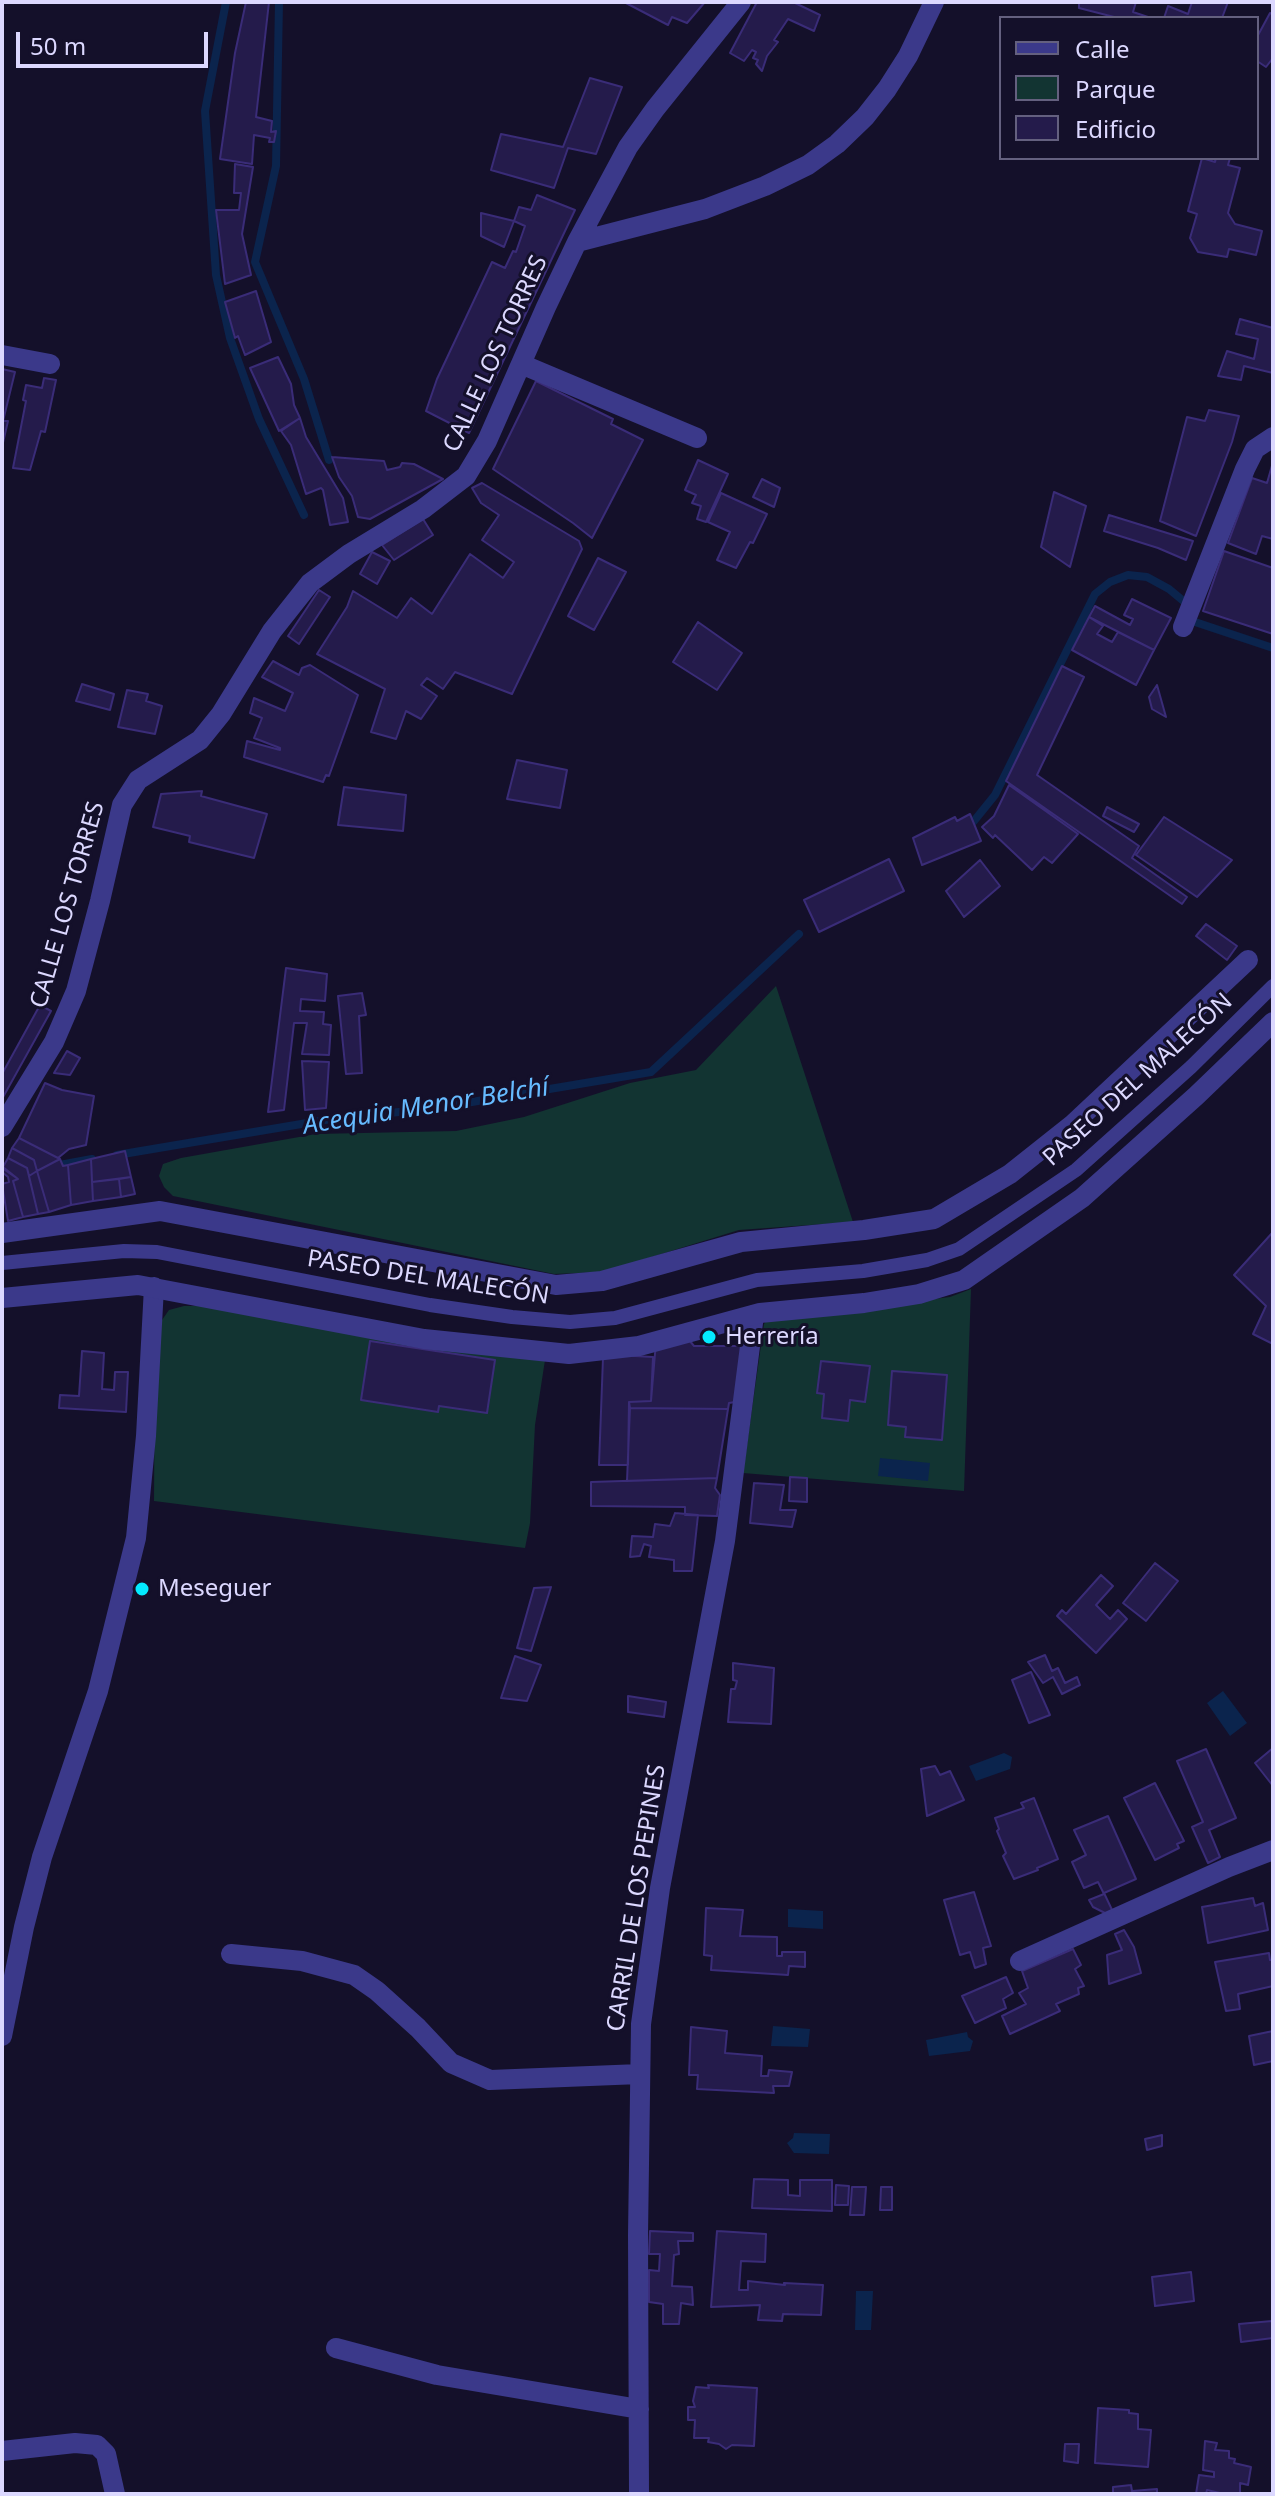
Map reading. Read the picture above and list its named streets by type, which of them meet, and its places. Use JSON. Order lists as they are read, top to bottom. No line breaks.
{"streets":{"street":["CALLE LOS TORRES","PASEO DEL MALECÓN","CARRIL DE LOS PEPINES"]},"water":["Acequia Menor Belchí"],"places":["Herrería","Meseguer"],"legend":["Calle","Parque","Edificio"],"scale_bar":"50 m"}
